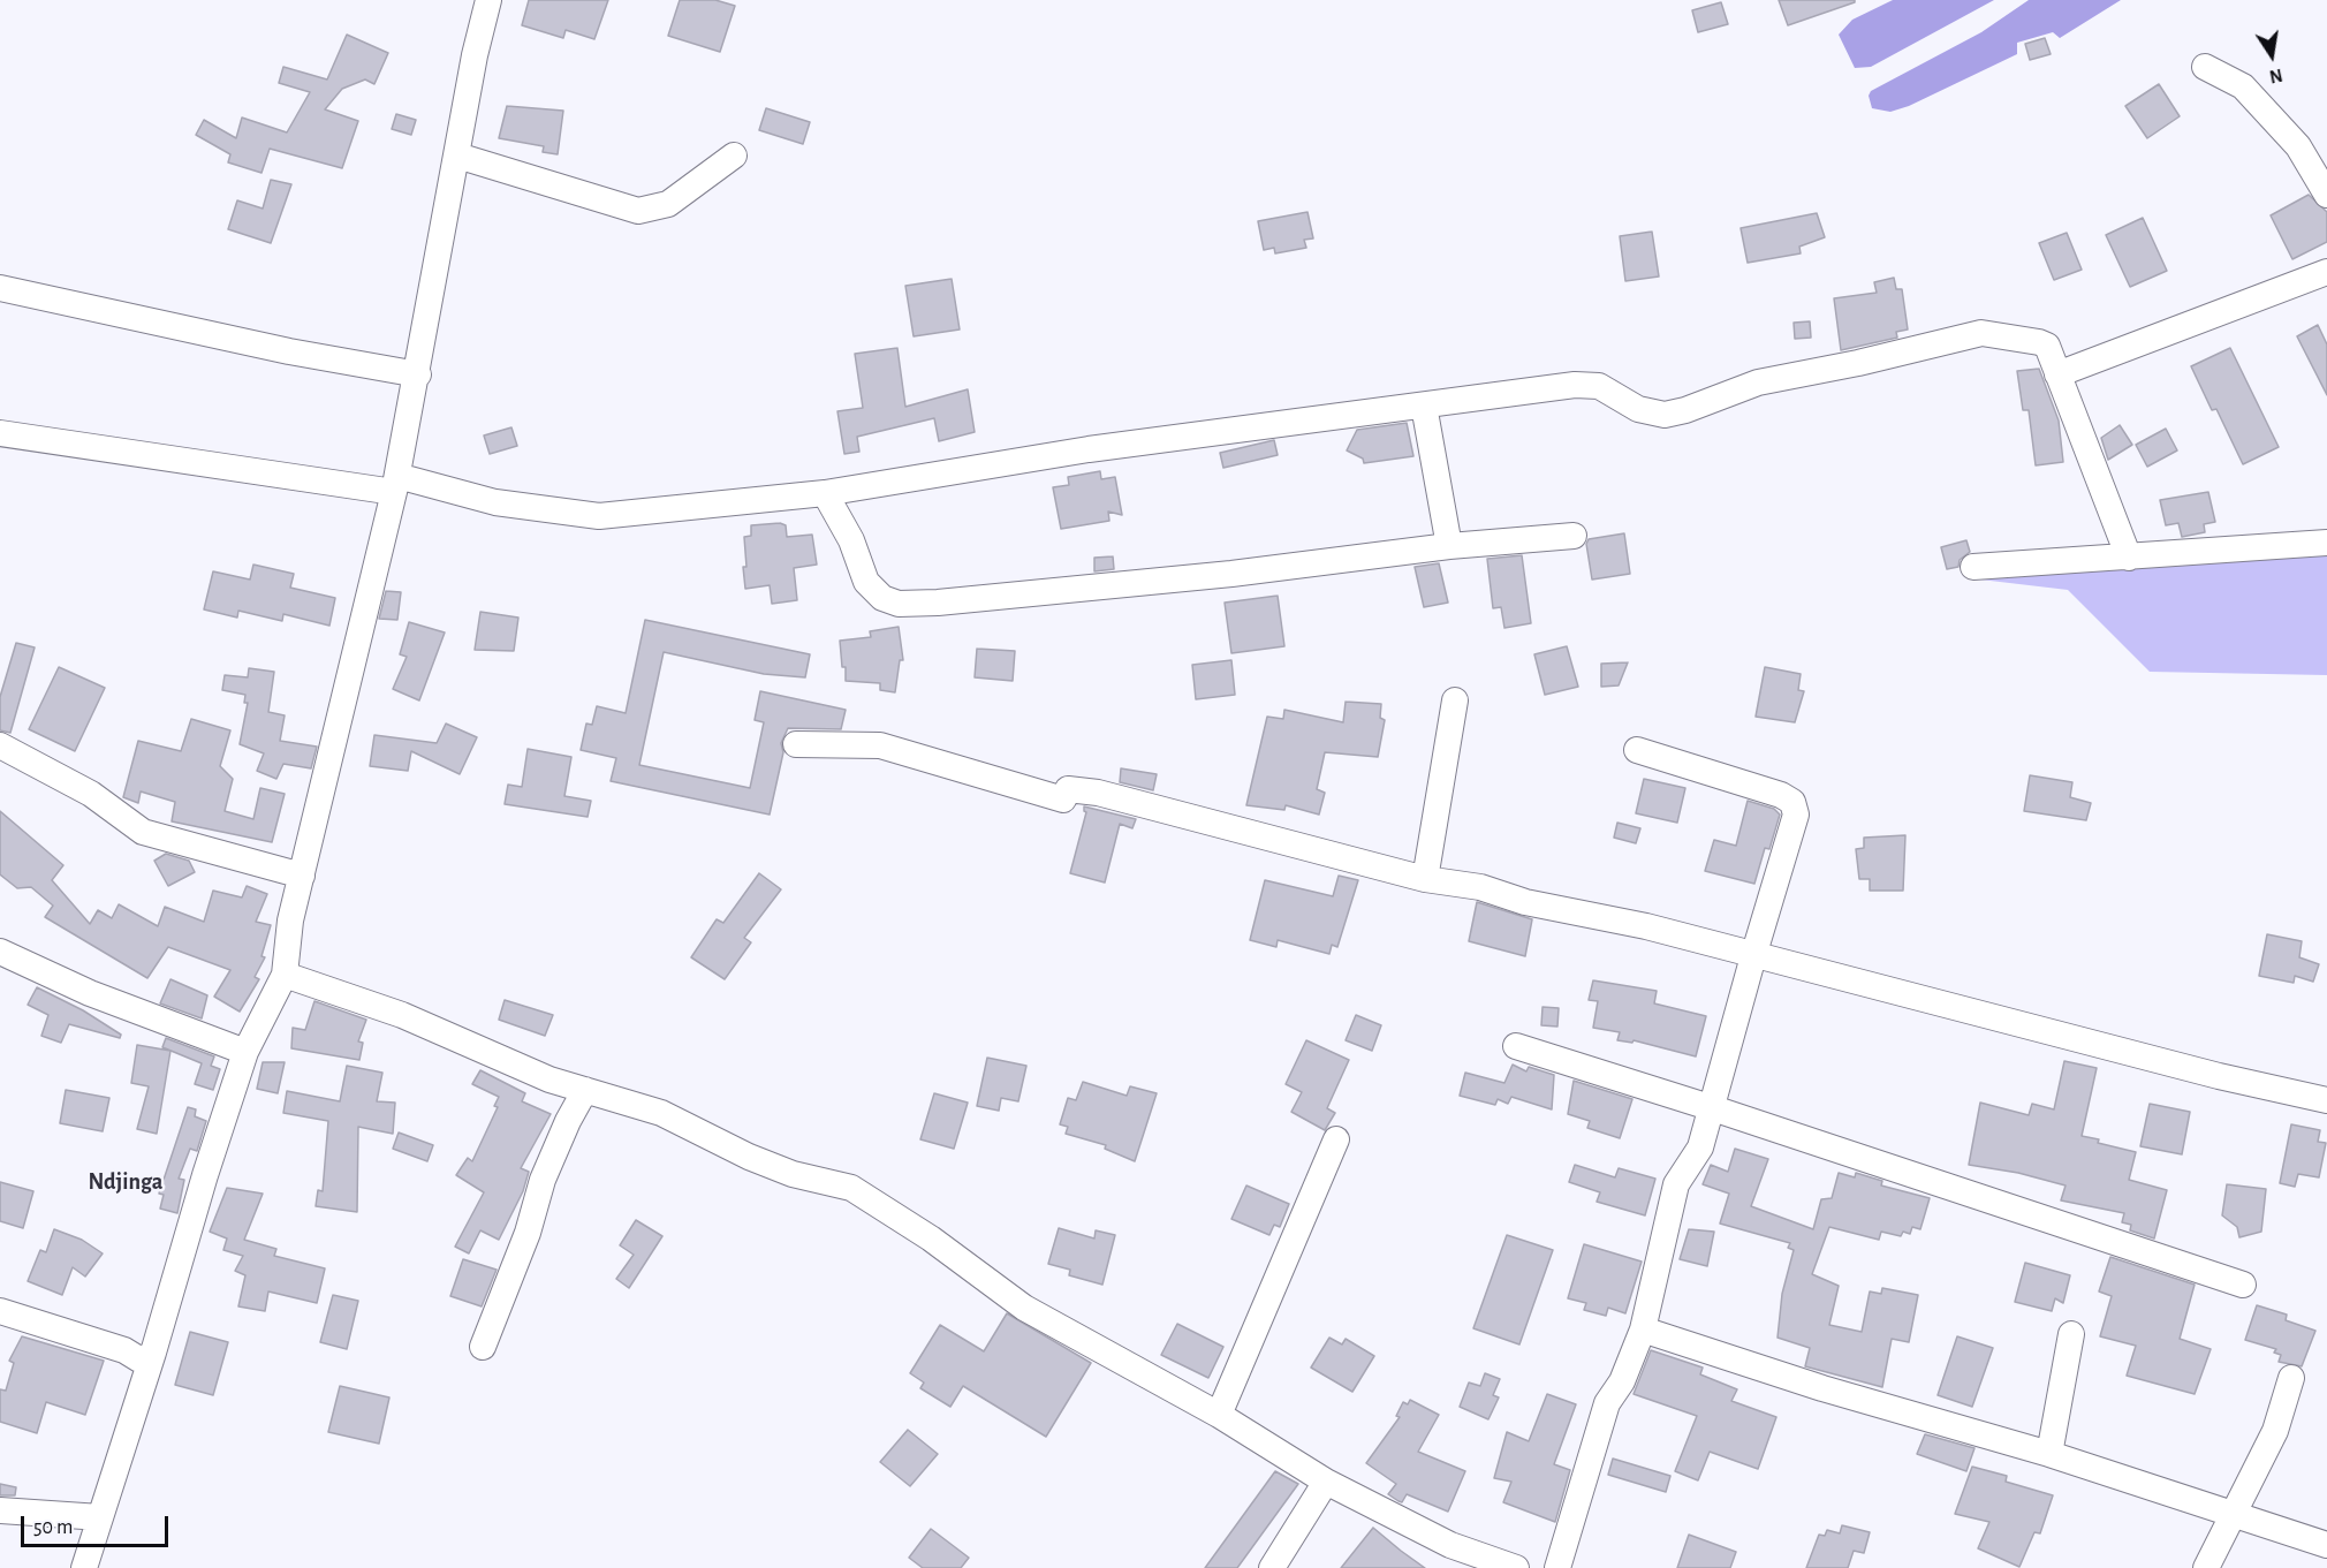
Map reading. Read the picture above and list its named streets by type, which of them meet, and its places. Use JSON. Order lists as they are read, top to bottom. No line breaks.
{"districts":["Ndjinga"],"scale_bar":"50 m","north":"bottom"}
